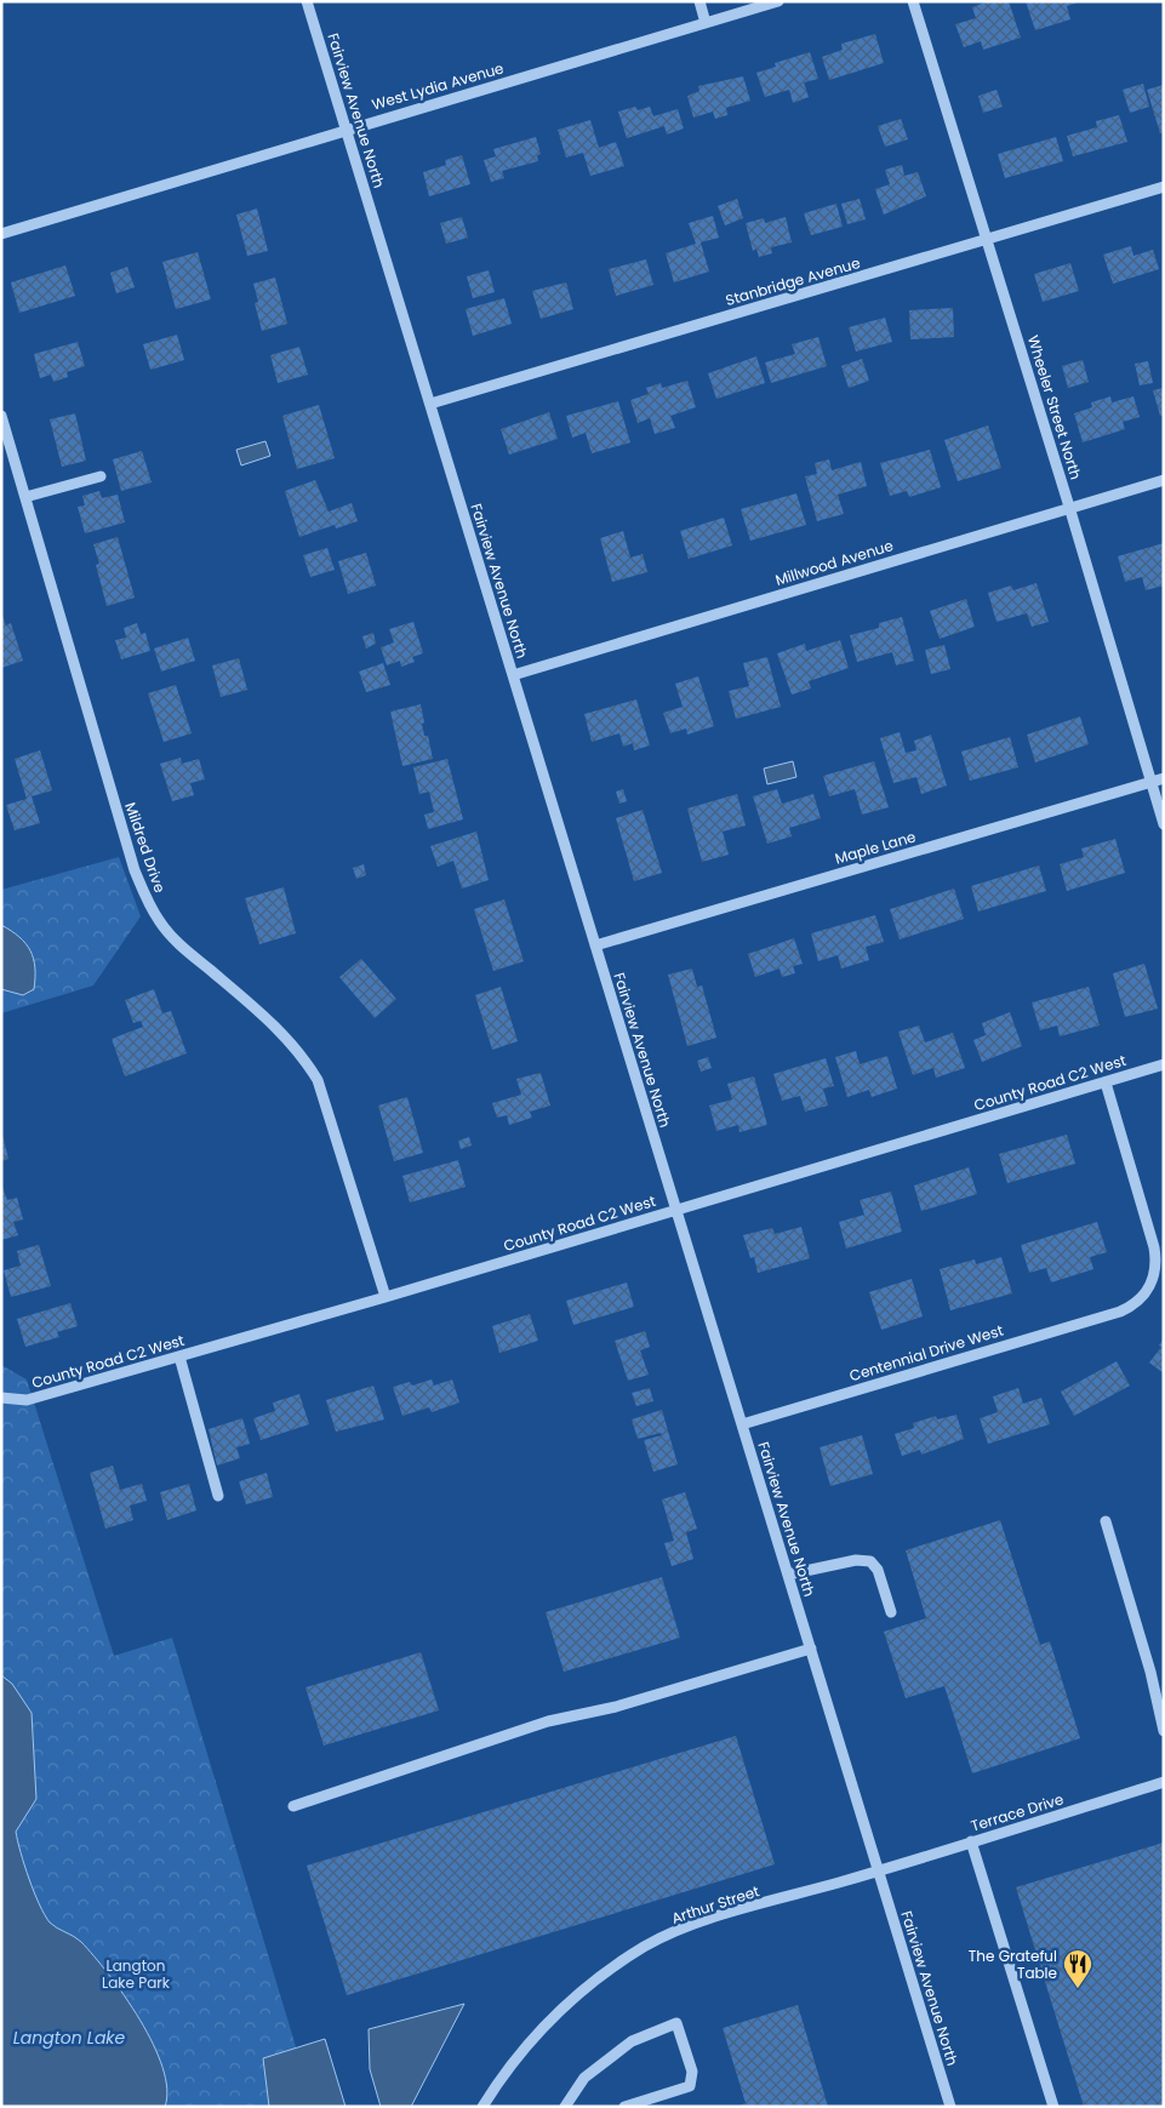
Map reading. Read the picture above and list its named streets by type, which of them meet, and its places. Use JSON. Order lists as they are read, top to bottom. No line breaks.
{"streets":{"street":["West Lydia Avenue","Fairview Avenue North","Stanbridge Avenue","Wheeler Street North","Millwood Avenue","Mildred Drive","Maple Lane","County Road C2 West","Centennial Drive West","Terrace Drive","Arthur Street"]},"crossings":[["West Lydia Avenue","Fairview Avenue North"],["Fairview Avenue North","Stanbridge Avenue"],["Fairview Avenue North","Millwood Avenue"],["Fairview Avenue North","Maple Lane"],["Fairview Avenue North","County Road C2 West"],["Fairview Avenue North","Centennial Drive West"],["Fairview Avenue North","Terrace Drive"],["Fairview Avenue North","Arthur Street"],["Stanbridge Avenue","Wheeler Street North"],["Wheeler Street North","Millwood Avenue"],["Wheeler Street North","Maple Lane"],["Mildred Drive","County Road C2 West"],["County Road C2 West","Centennial Drive West"],["Terrace Drive","Arthur Street"]],"water":["Langton Lake"],"parks":["Langton Lake Park"],"places":{"restaurant":["The Grateful Table"]}}
